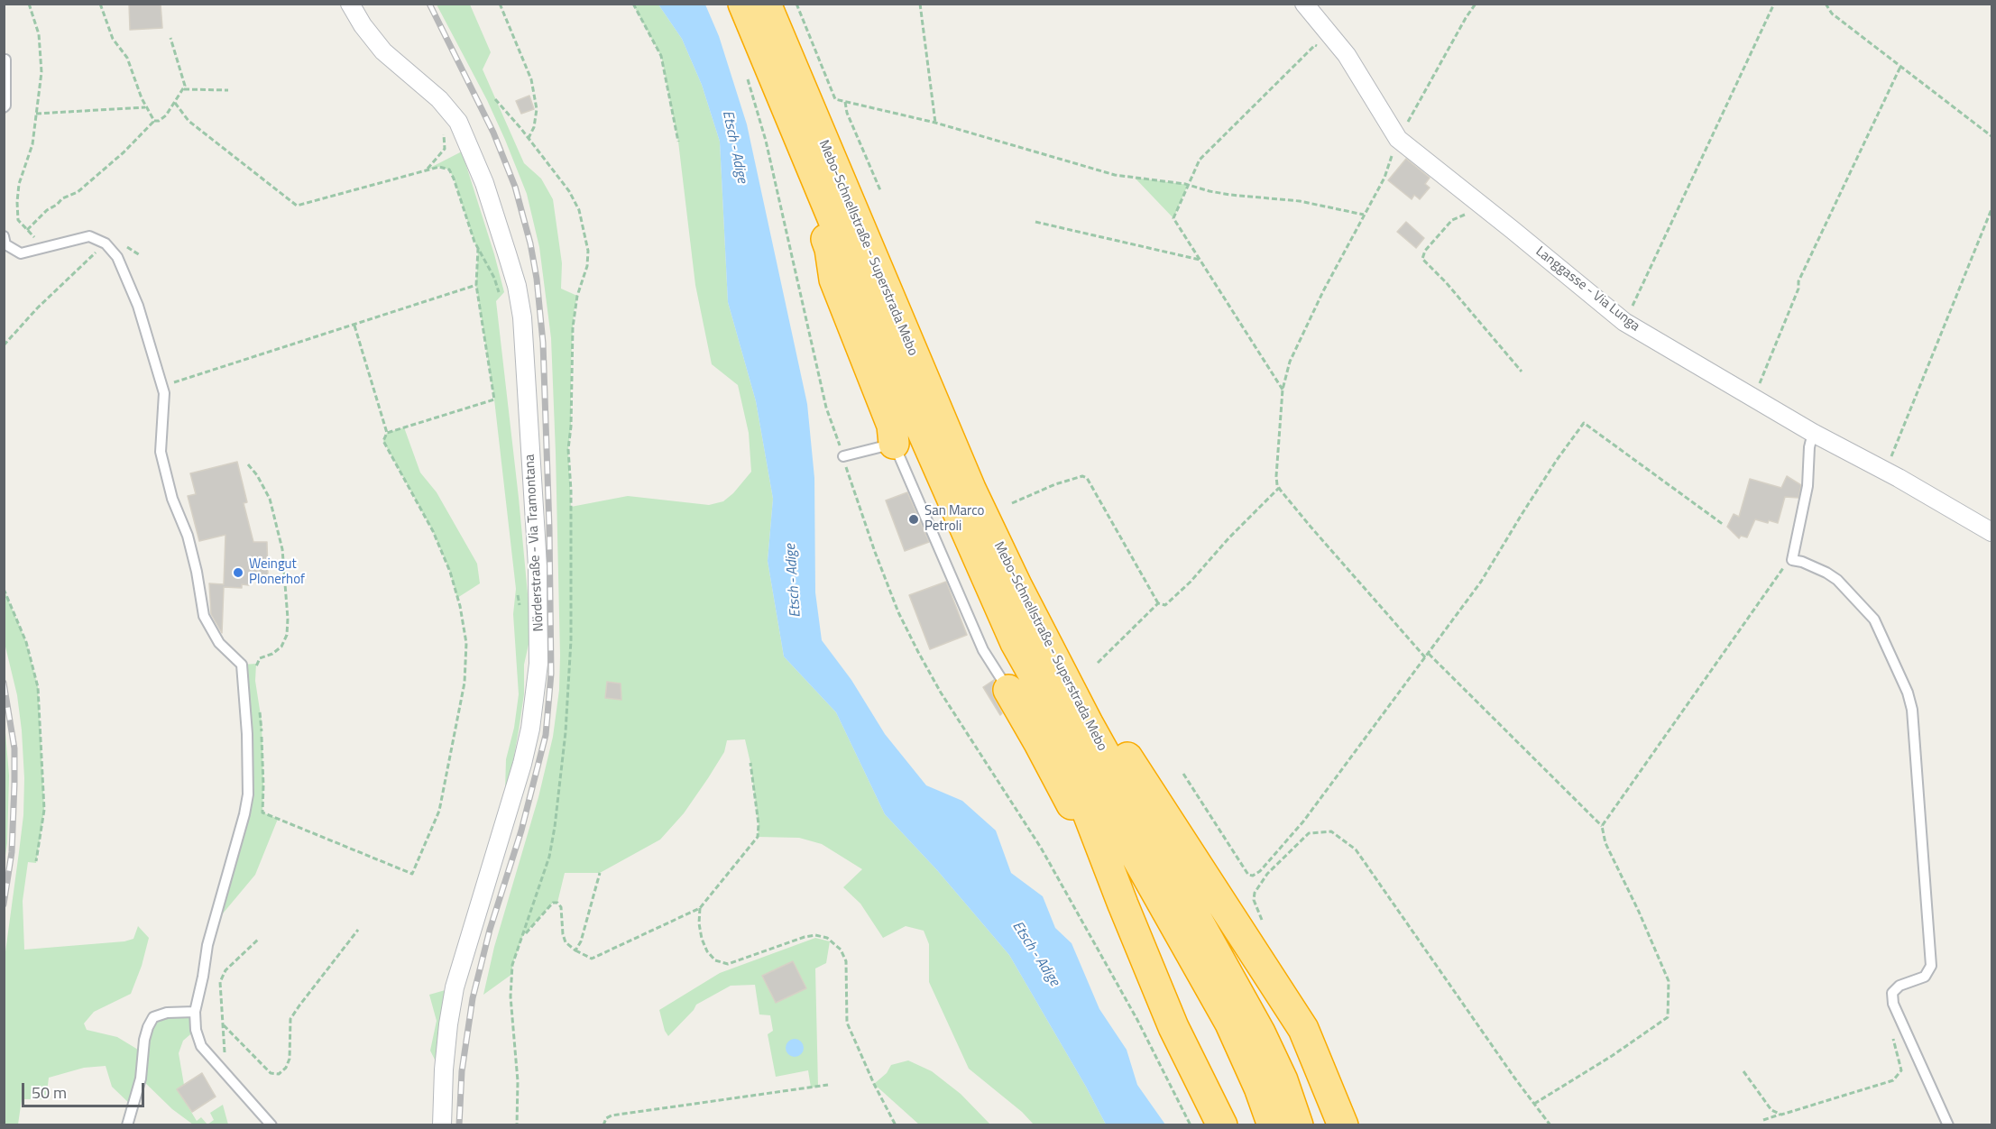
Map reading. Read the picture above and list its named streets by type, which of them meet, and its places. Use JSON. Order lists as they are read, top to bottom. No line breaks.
{"streets":{"highway":["Mebo-Schnellstraße - Superstrada Mebo"],"street":["Langgasse - Via Lunga","Nörderstraße - Via Tramontana"]},"water":["Etsch - Adige"],"places":["San Marco Petroli","Weingut Plonerhof"],"scale_bar":"50 m"}
